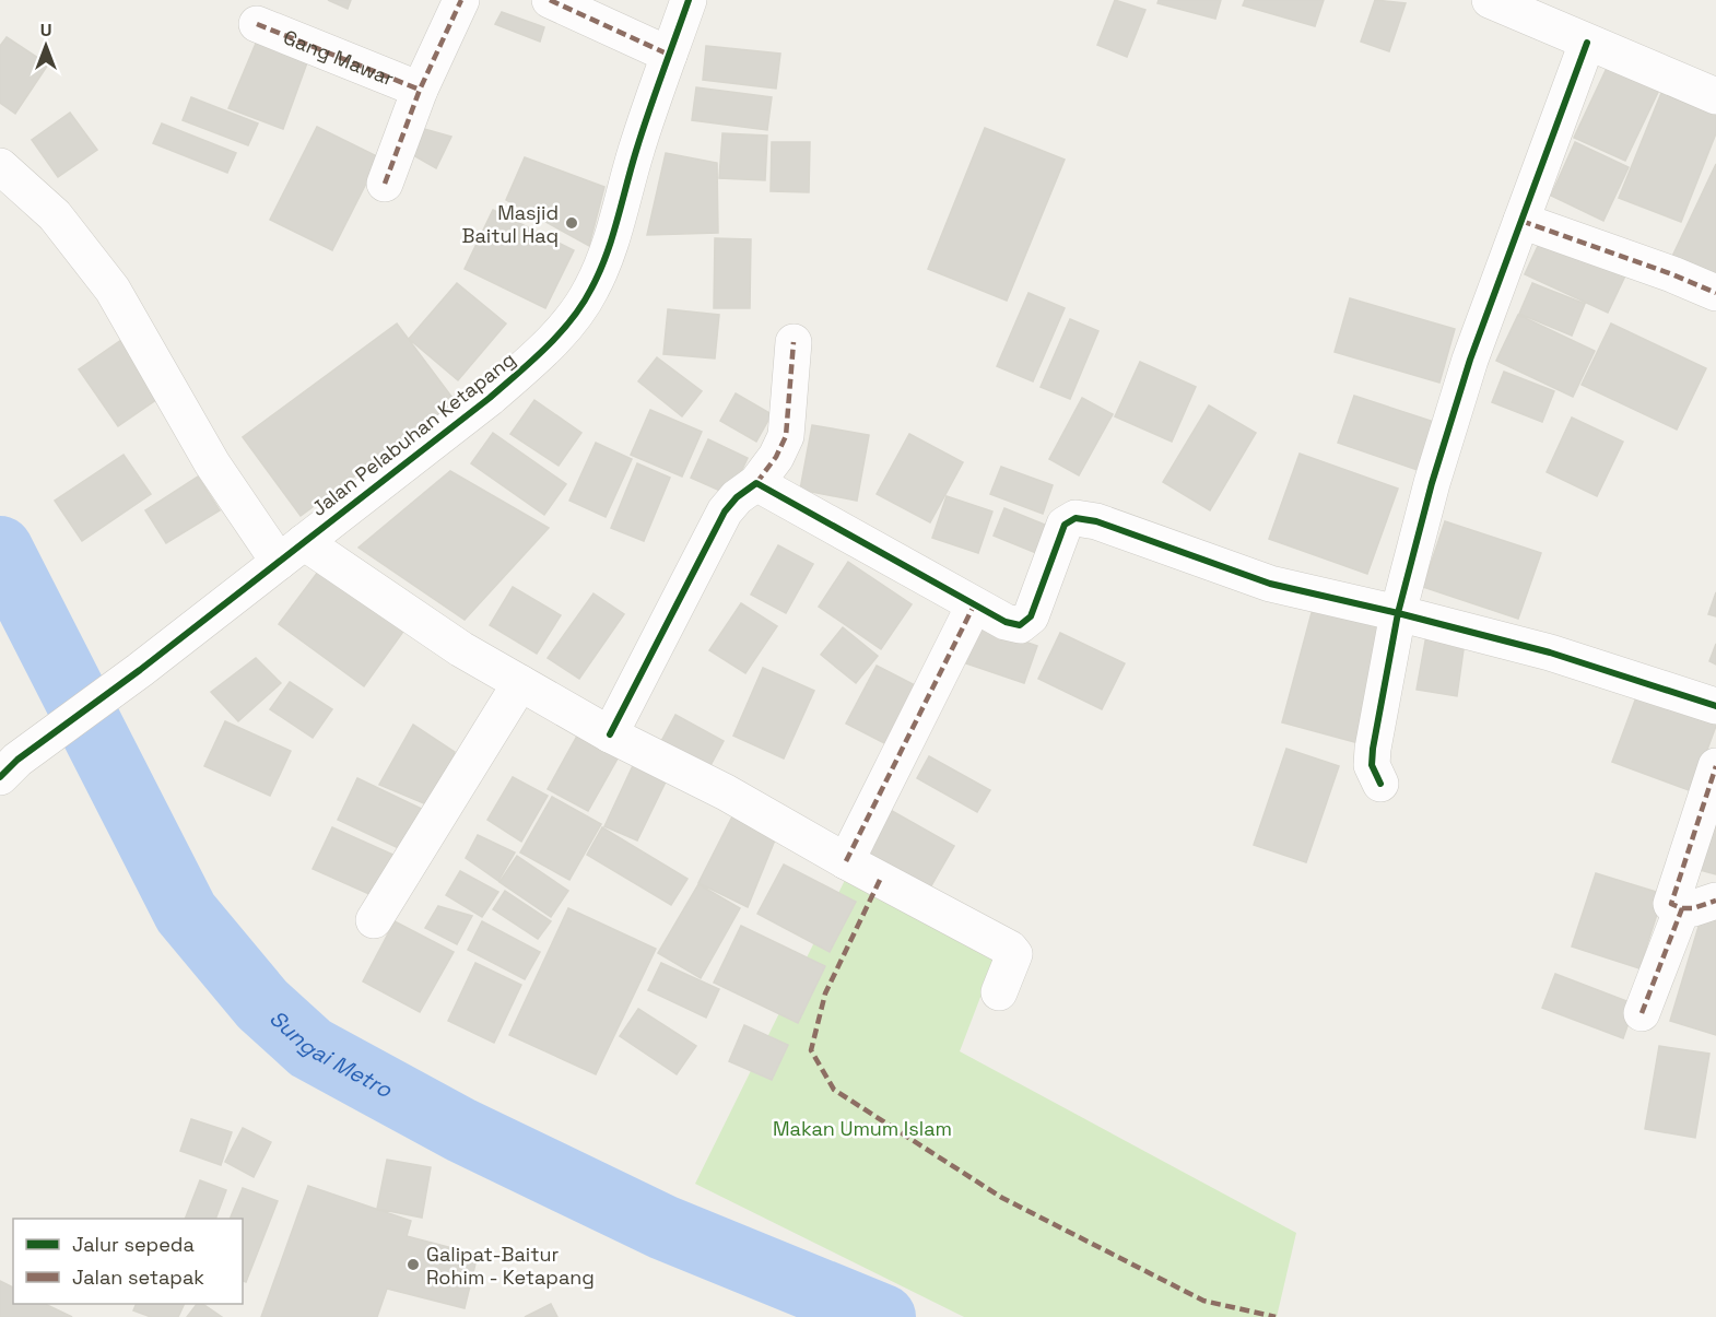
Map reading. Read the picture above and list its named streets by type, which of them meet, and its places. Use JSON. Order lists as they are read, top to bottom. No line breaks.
{"streets":{"street":["Gang Mawar","Jalan Pelabuhan Ketapang"]},"water":["Sungai Metro"],"parks":["Makan Umum Islam"],"places":["Masjid Baitul Haq","Galipat-Baitur Rohim - Ketapang"],"legend":["Jalur sepeda","Jalan setapak"],"north":"top"}
